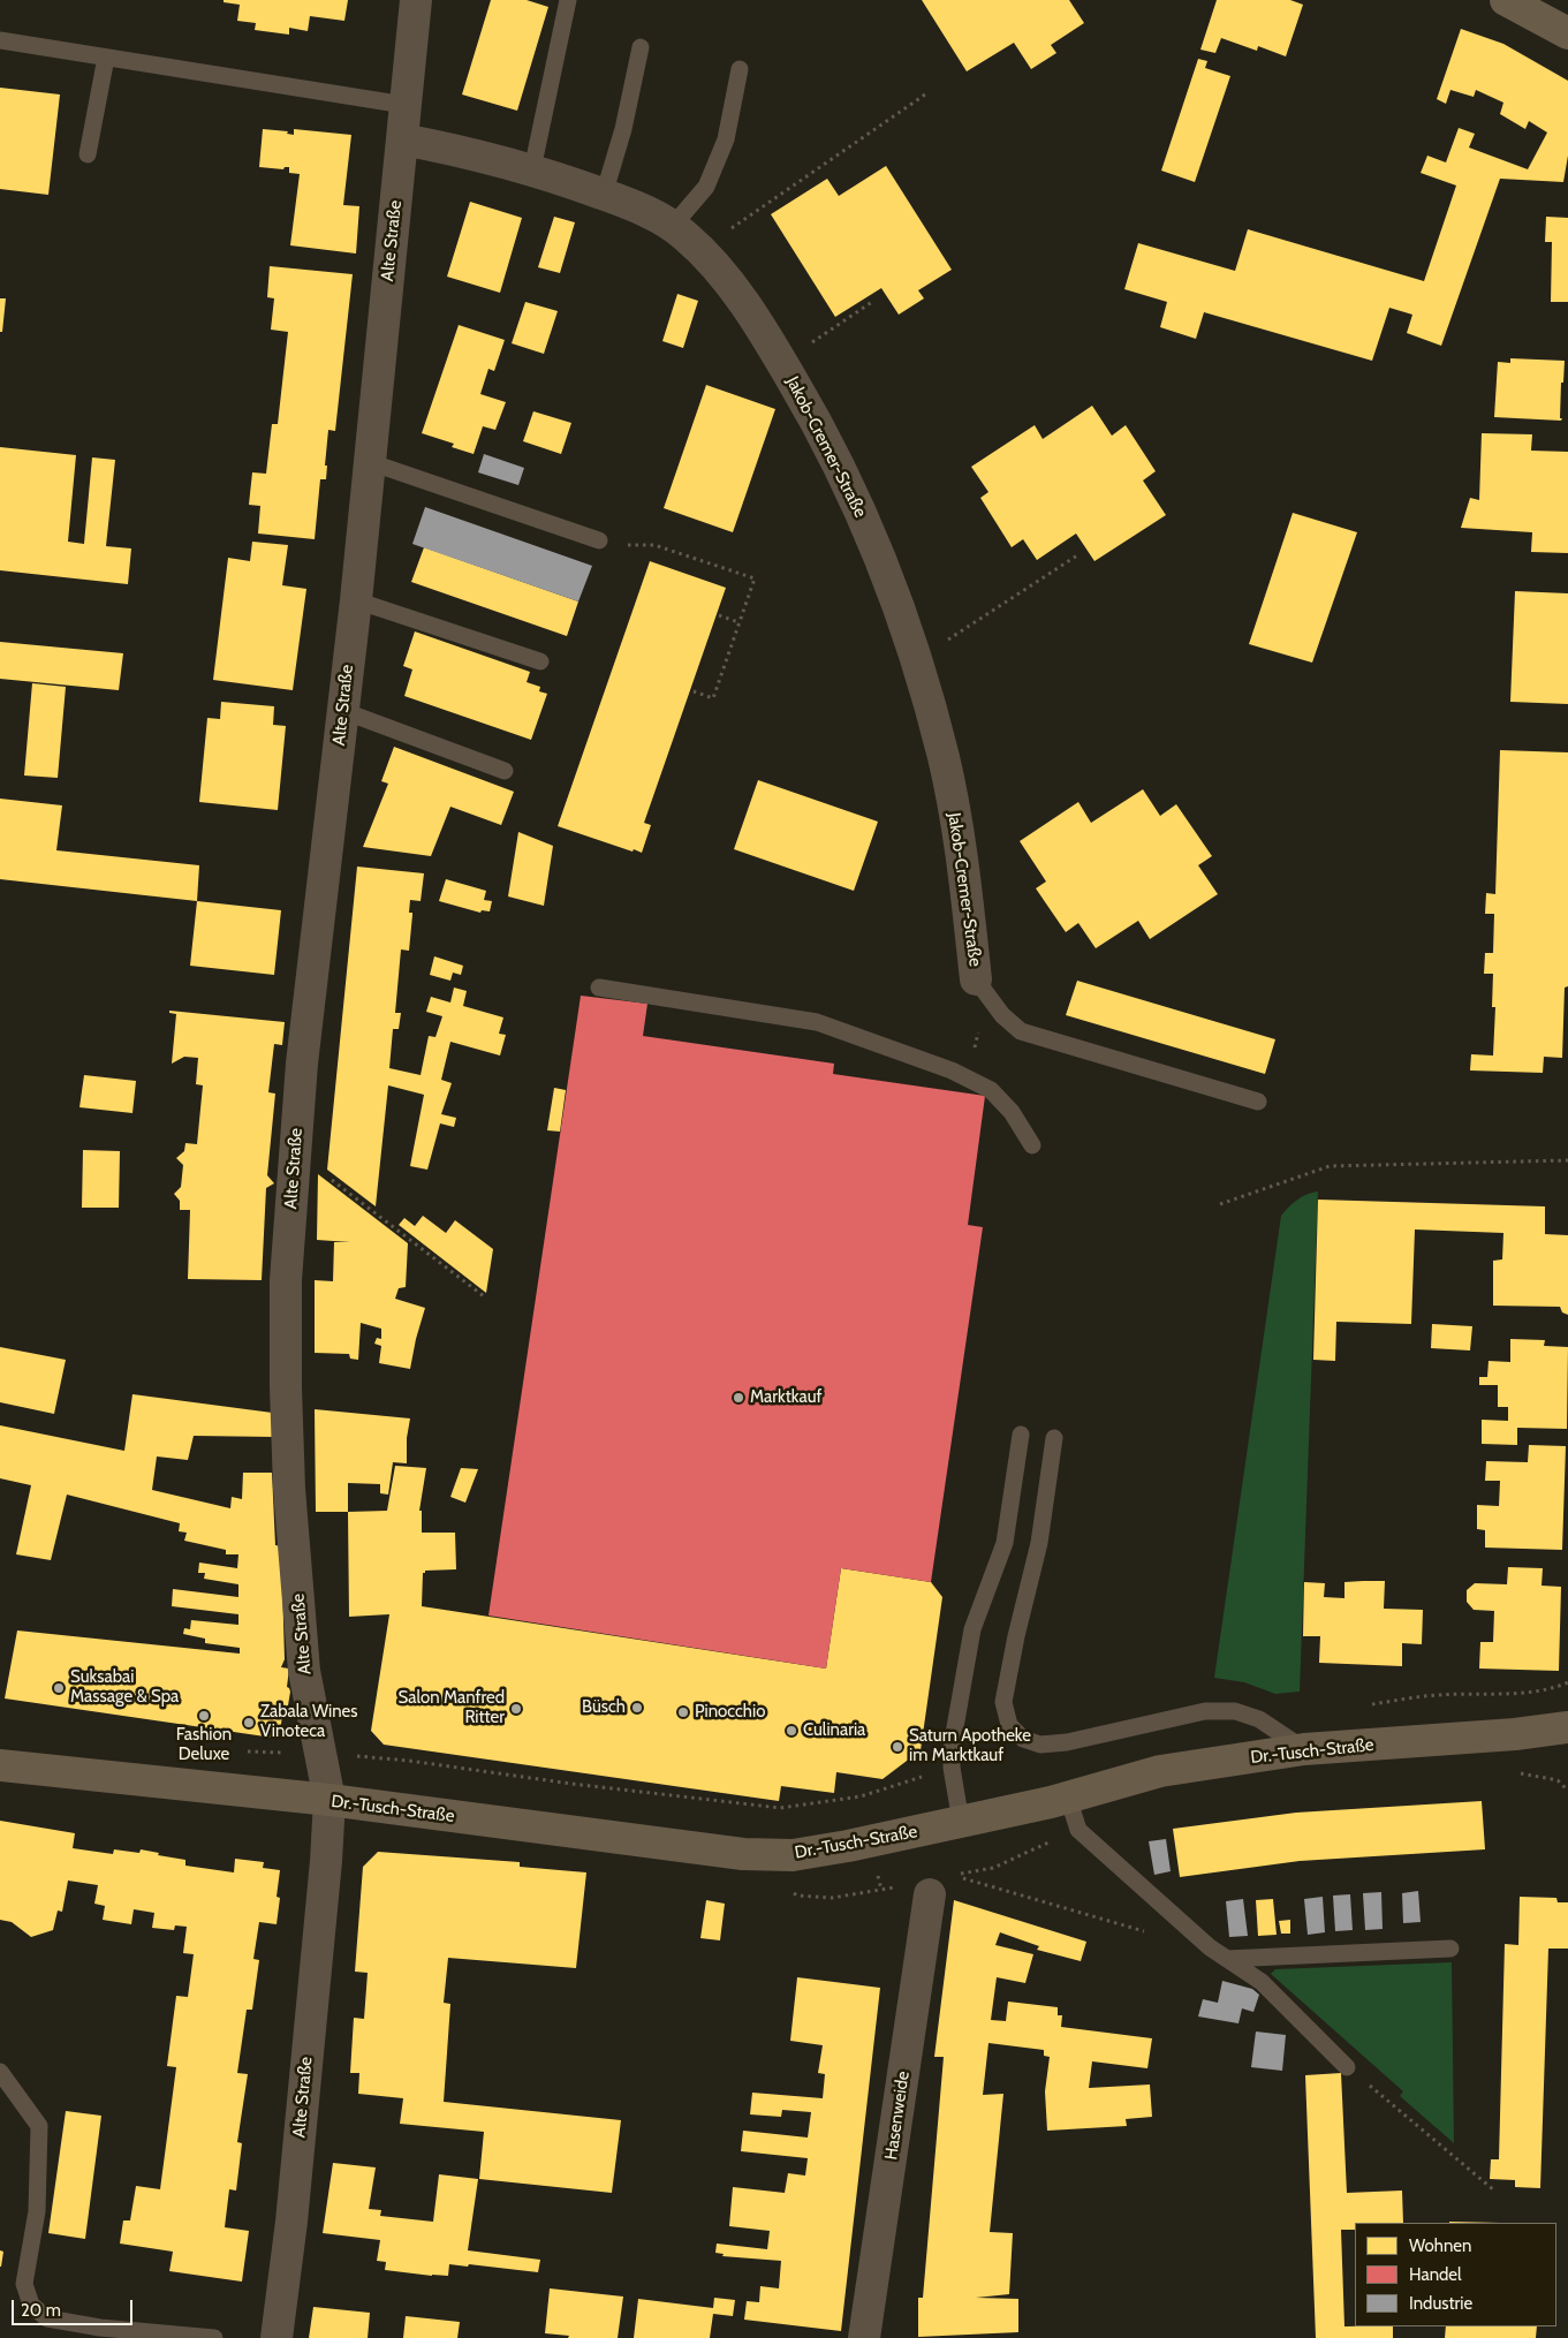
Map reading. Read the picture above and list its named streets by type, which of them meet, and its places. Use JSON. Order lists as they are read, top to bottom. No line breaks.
{"streets":{"street":["Alte Straße","Jakob-Cremer-Straße","Dr.-Tusch-Straße","Hasenweide"]},"crossings":[["Alte Straße","Jakob-Cremer-Straße"],["Alte Straße","Dr.-Tusch-Straße"]],"places":["Marktkauf","Suksabai Massage & Spa","Büsch","Salon Manfred Ritter","Pinocchio","Fashion Deluxe","Zabala Wines Vinoteca","Culinaria","Saturn Apotheke im Marktkauf"],"legend":["Wohnen","Handel","Industrie"],"scale_bar":"20 m"}
